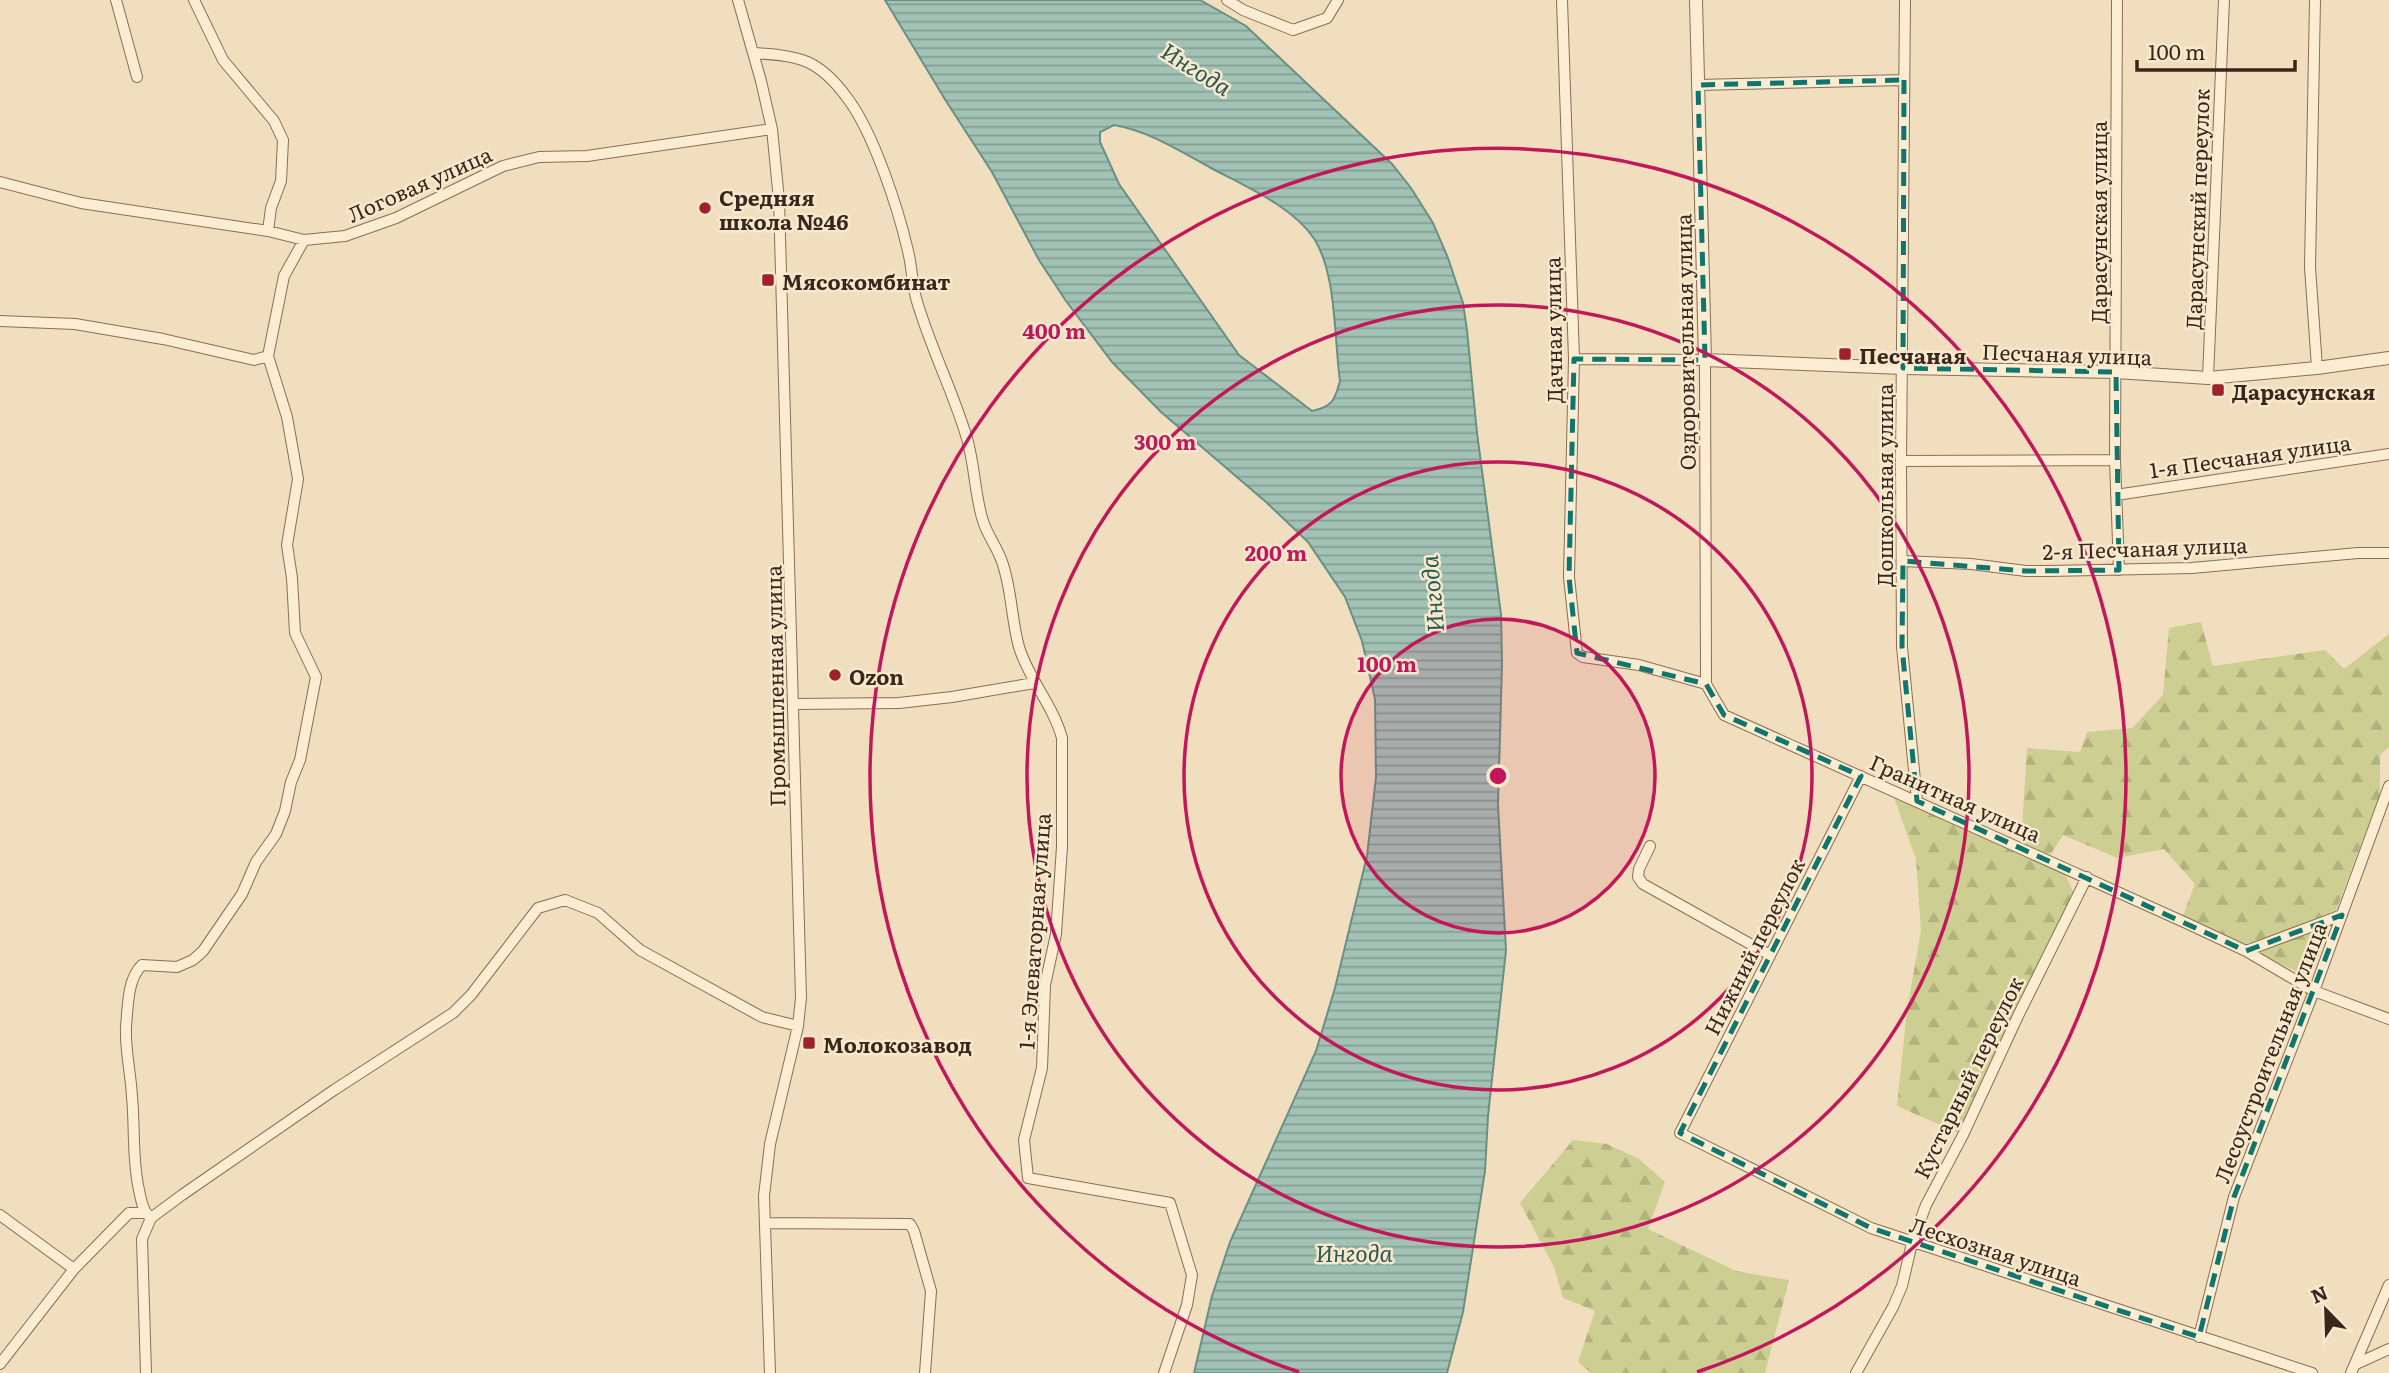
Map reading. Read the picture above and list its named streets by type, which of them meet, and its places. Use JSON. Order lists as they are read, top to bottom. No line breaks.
{"streets":{"street":["Логовая улица","Дарасунский переулок","Дарасунская улица","Дачная улица","Оздоровительная улица","Песчаная улица","1-я Песчаная улица","Дошкольная улица","2-я Песчаная улица","Промышленная улица","Гранитная улица","1-я Элеваторная улица","Нижний переулок","Лесоустроительная улица","Кустарный переулок","Лесхозная улица"]},"crossings":[["Логовая улица","Промышленная улица"],["Дарасунский переулок","Песчаная улица"],["Дарасунская улица","Песчаная улица"],["Дарасунская улица","1-я Песчаная улица"],["Дарасунская улица","2-я Песчаная улица"],["Дачная улица","Оздоровительная улица"],["Дачная улица","Песчаная улица"],["Дачная улица","Гранитная улица"],["Оздоровительная улица","Песчаная улица"],["Оздоровительная улица","Гранитная улица"],["Песчаная улица","Дошкольная улица"],["Дошкольная улица","2-я Песчаная улица"],["Дошкольная улица","Гранитная улица"],["Промышленная улица","1-я Элеваторная улица"],["Гранитная улица","Нижний переулок"],["Гранитная улица","Лесоустроительная улица"],["Гранитная улица","Кустарный переулок"],["Нижний переулок","Лесхозная улица"],["Лесоустроительная улица","Лесхозная улица"],["Кустарный переулок","Лесхозная улица"]],"water":["Ингода"],"places":{"other":["Средняя школа №46","Ozon"],"transit":["Мясокомбинат","Песчаная","Дарасунская","Молокозавод"]},"scale_bar":"100 m","north":"top left","rings":["400 m","300 m","200 m","100 m"]}
